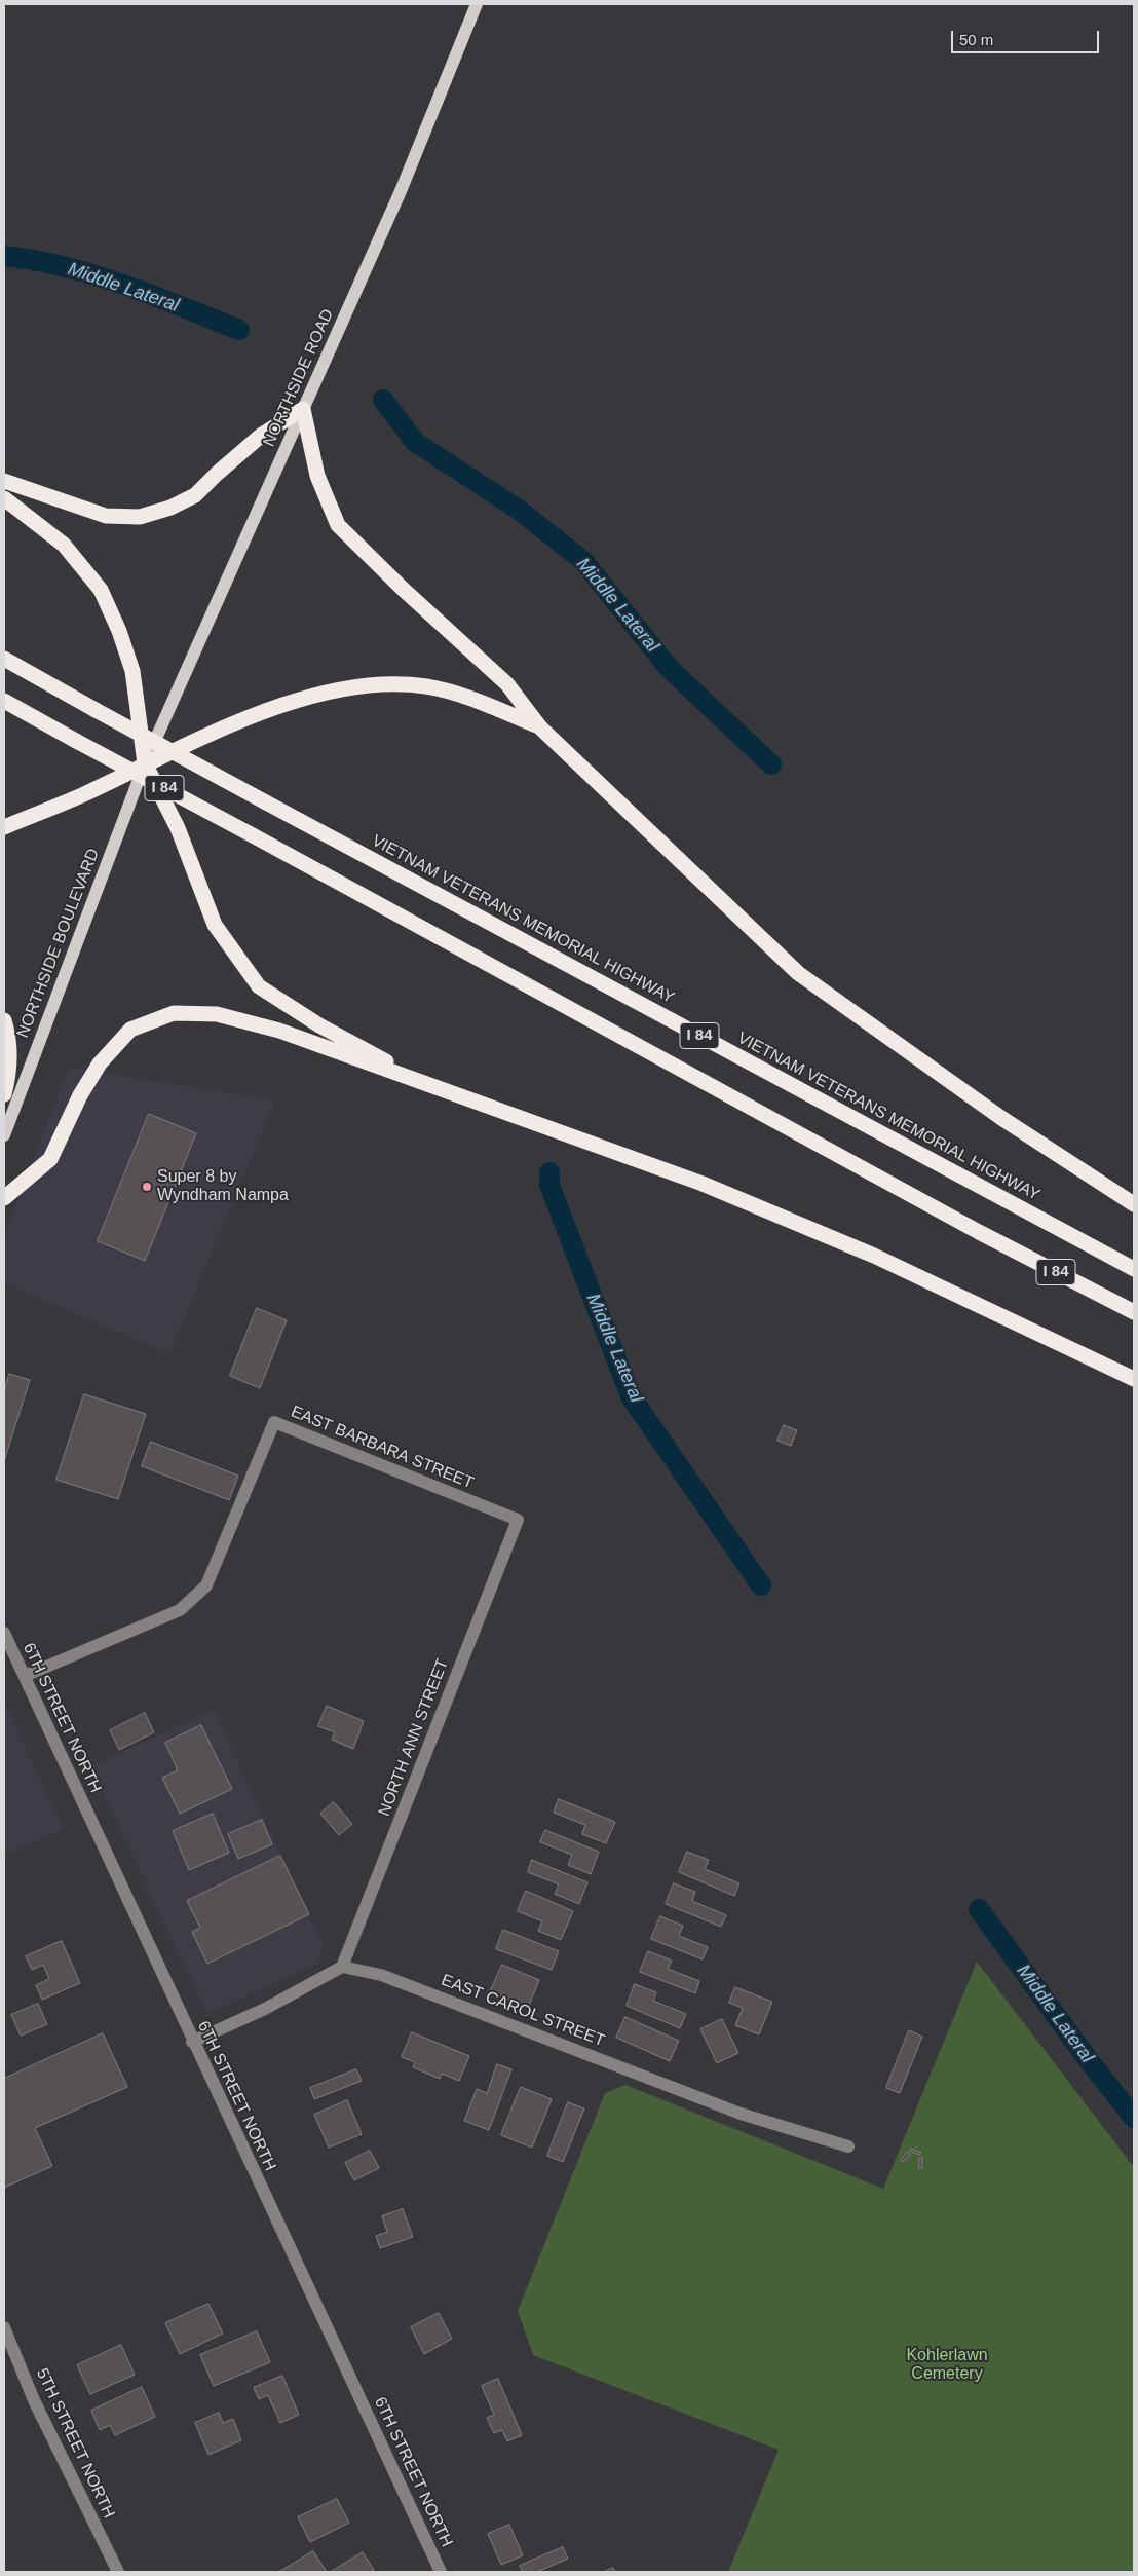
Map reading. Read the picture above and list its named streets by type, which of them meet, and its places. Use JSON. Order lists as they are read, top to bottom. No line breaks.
{"streets":{"highway":["I 84","VIETNAM VETERANS MEMORIAL HIGHWAY"],"main road":["NORTHSIDE ROAD","NORTHSIDE BOULEVARD"],"street":["EAST BARBARA STREET","6TH STREET NORTH","NORTH ANN STREET","EAST CAROL STREET","5TH STREET NORTH"]},"crossings":[["NORTHSIDE ROAD","NORTHSIDE BOULEVARD"],["EAST BARBARA STREET","6TH STREET NORTH"],["EAST BARBARA STREET","NORTH ANN STREET"],["NORTH ANN STREET","EAST CAROL STREET"]],"water":["Middle Lateral"],"parks":["Kohlerlawn Cemetery"],"places":["Super 8 by Wyndham Nampa"],"scale_bar":"50 m"}
